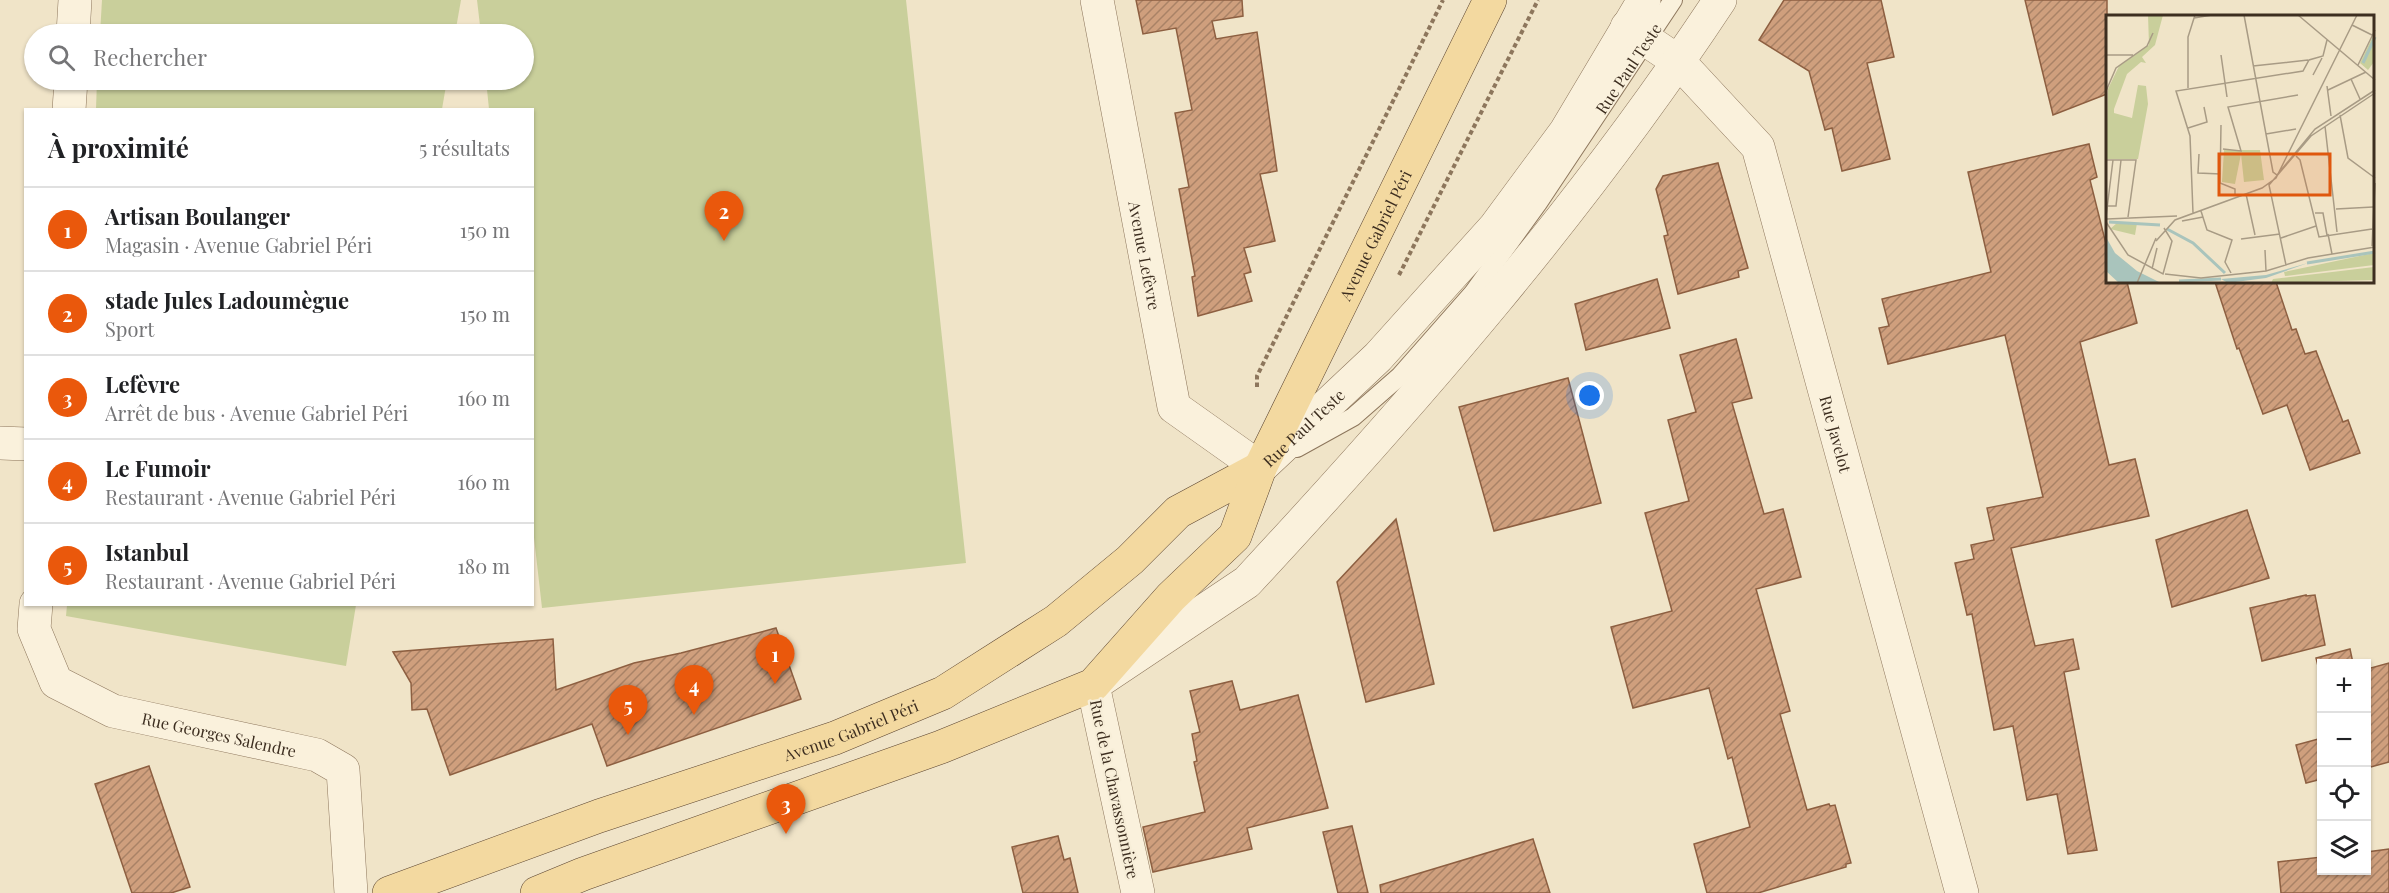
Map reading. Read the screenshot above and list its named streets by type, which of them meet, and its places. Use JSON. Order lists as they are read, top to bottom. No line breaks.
{"streets":{"main road":["Avenue Gabriel Péri"],"street":["Rue Paul Teste","Avenue Lefèvre","Rue Javelot","Rue Georges Salendre","Rue de la Chavassonnière"]},"crossings":[["Rue Paul Teste","Avenue Gabriel Péri"],["Rue Paul Teste","Avenue Lefèvre"],["Rue Paul Teste","Rue Javelot"],["Rue Paul Teste","Rue de la Chavassonnière"],["Avenue Gabriel Péri","Avenue Lefèvre"],["Avenue Gabriel Péri","Rue de la Chavassonnière"]],"page":{"search":"Rechercher","heading":["À proximité","5 résultats"],"list":[{"mark":"1","name":"Artisan Boulanger","note":"Magasin · Avenue Gabriel Péri","value":"150 m"},{"mark":"2","name":"stade Jules Ladoumègue","note":"Sport","value":"150 m"},{"mark":"3","name":"Lefèvre","note":"Arrêt de bus · Avenue Gabriel Péri","value":"160 m"},{"mark":"4","name":"Le Fumoir","note":"Restaurant · Avenue Gabriel Péri","value":"160 m"},{"mark":"5","name":"Istanbul","note":"Restaurant · Avenue Gabriel Péri","value":"180 m"}],"pins":["2","1","4","5","3"],"map_buttons":["+","−"]}}
